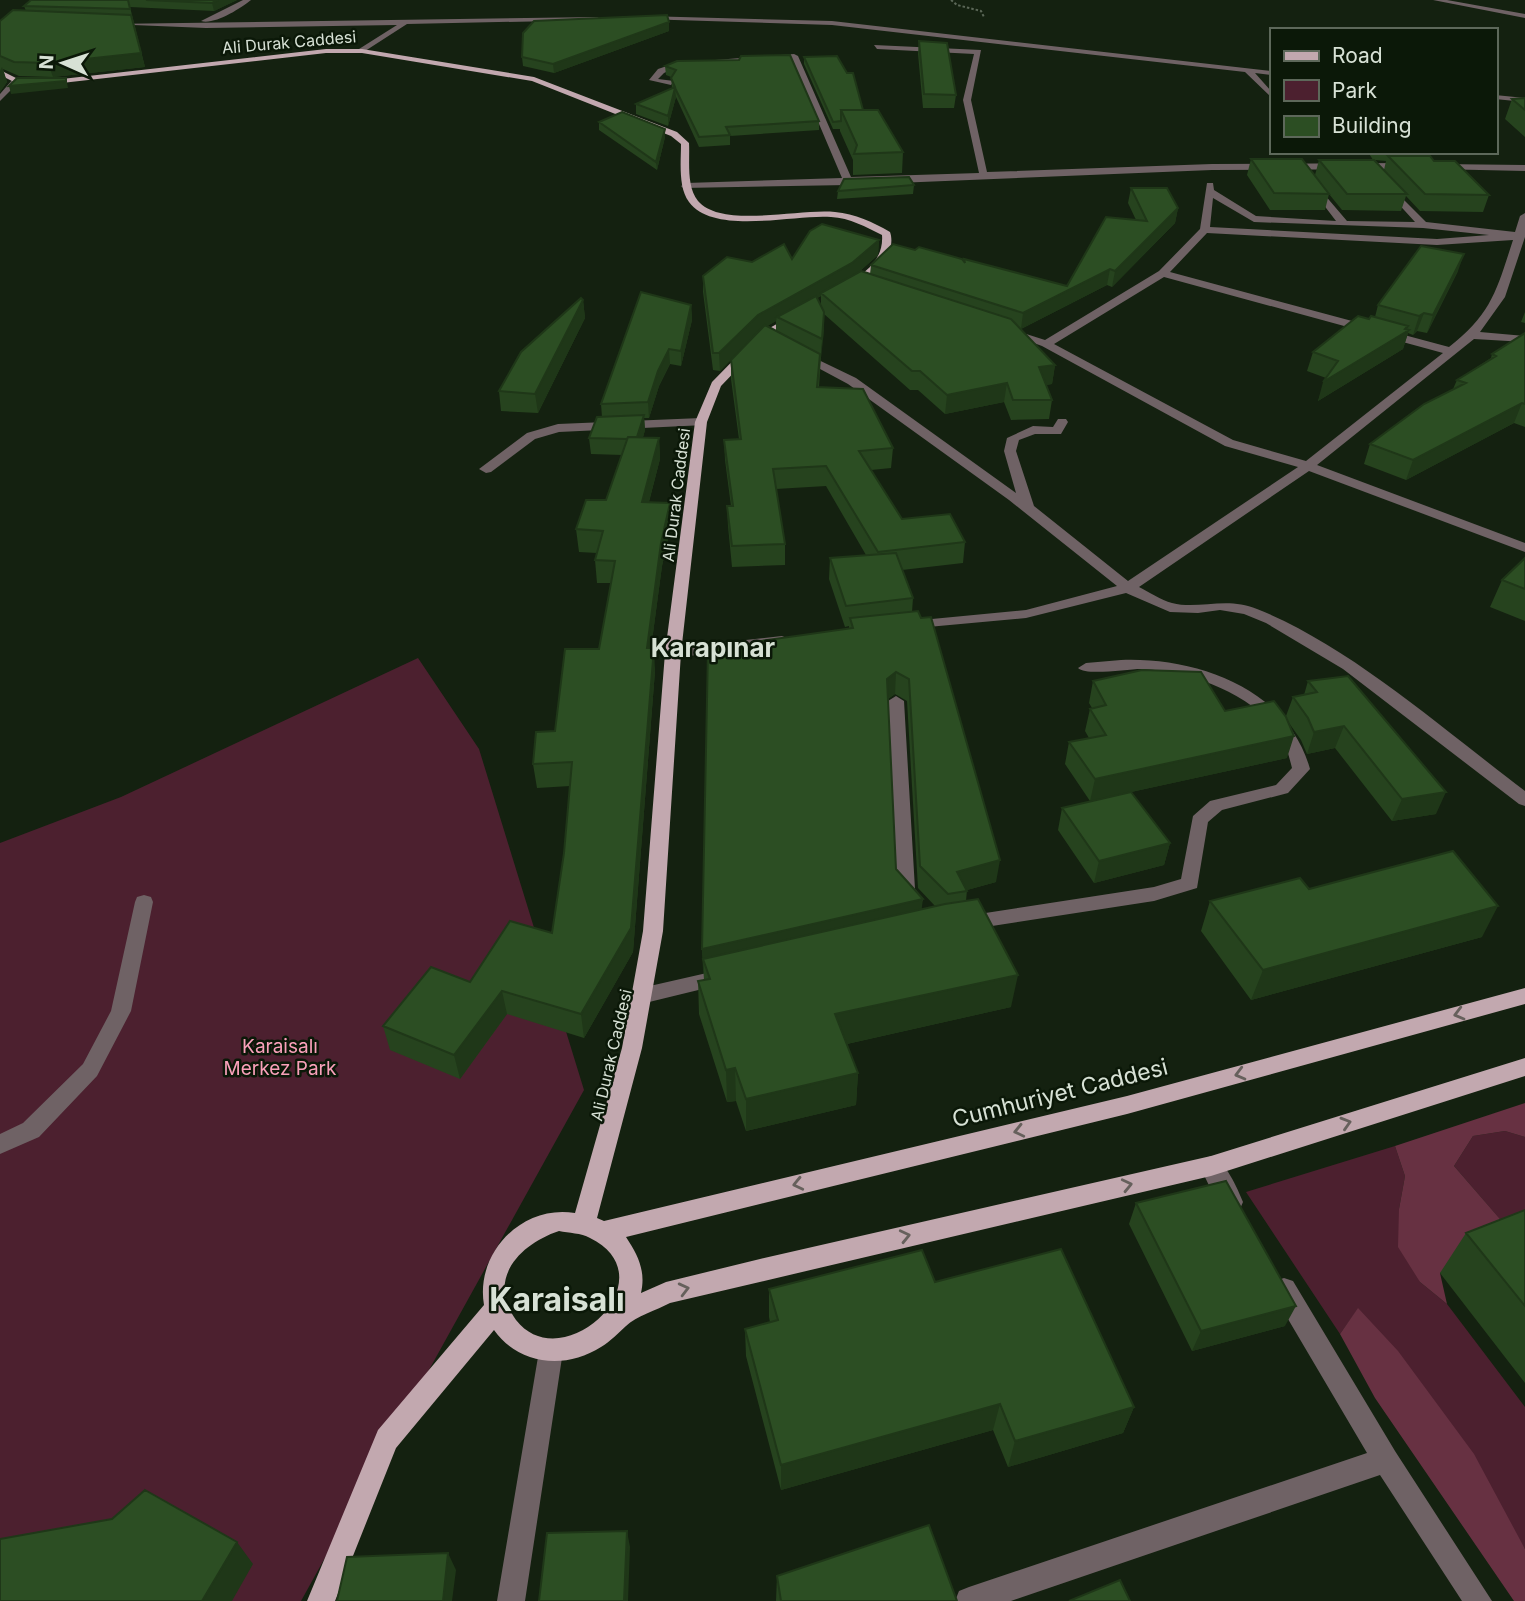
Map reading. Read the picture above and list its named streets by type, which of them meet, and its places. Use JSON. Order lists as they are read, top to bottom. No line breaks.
{"streets":{"main road":["Ali Durak Caddesi","Cumhuriyet Caddesi"]},"crossings":[["Ali Durak Caddesi","Cumhuriyet Caddesi"]],"districts":["Karapınar","Karaisalı"],"parks":["Karaisalı Merkez Park"],"legend":["Road","Park","Building"],"north":"left"}
